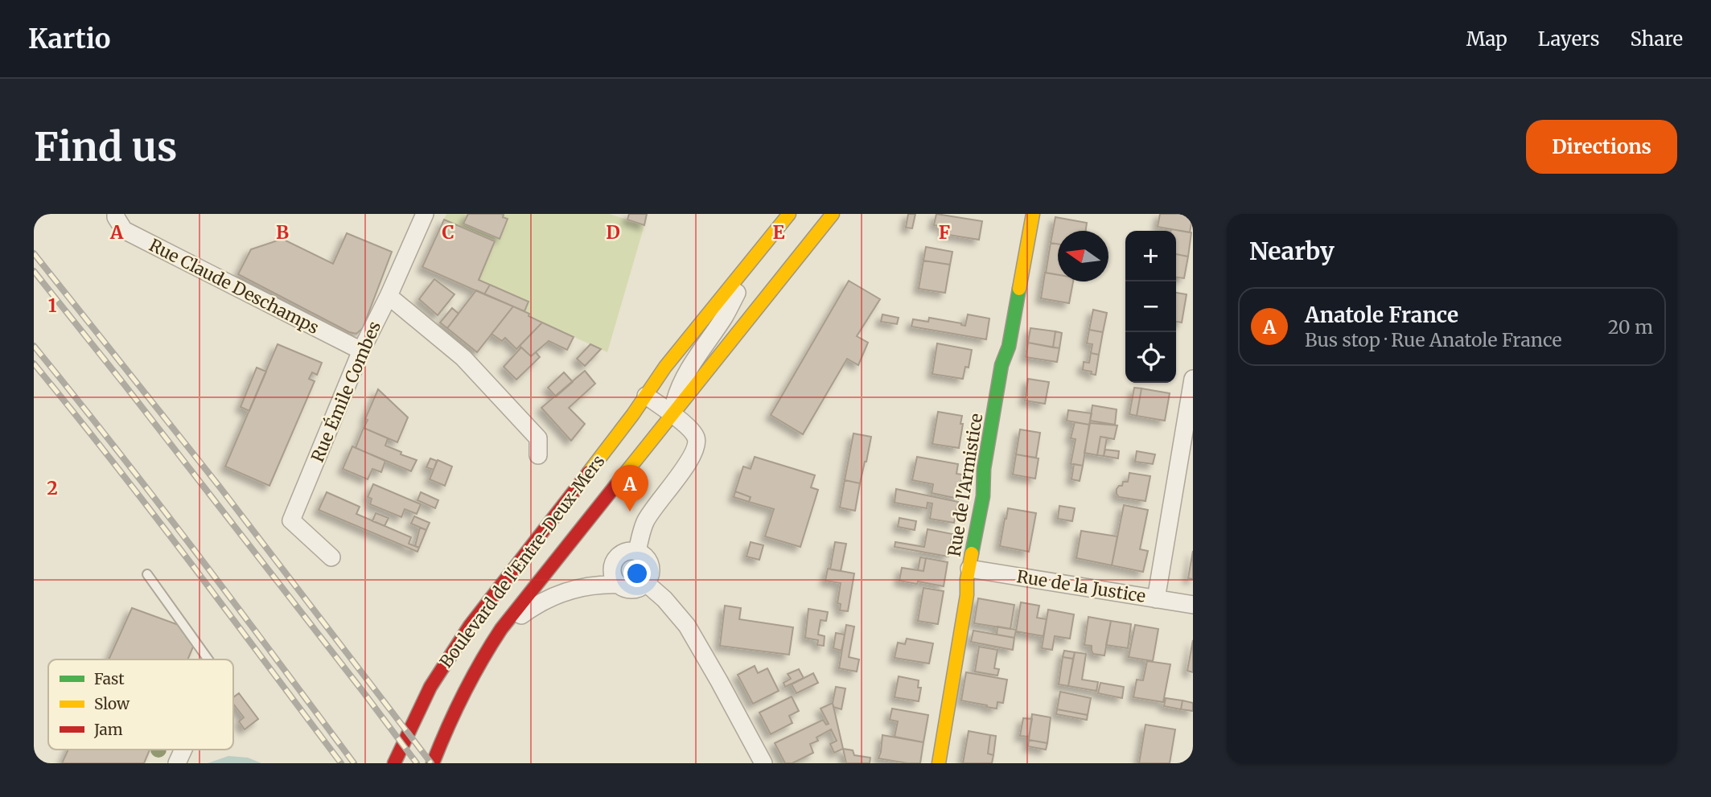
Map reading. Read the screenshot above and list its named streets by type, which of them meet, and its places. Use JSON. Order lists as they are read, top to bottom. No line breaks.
{"streets":{"main road":["Rue de l'Armistice","Boulevard de l'Entre-Deux-Mers"],"street":["Rue Claude Deschamps","Rue Émile Combes","Rue de la Justice"]},"crossings":[["Rue Claude Deschamps","Rue Émile Combes"],["Rue de l'Armistice","Rue de la Justice"]],"legend":["Fast","Slow","Jam"],"north":"left","page":{"header":"Kartio","nav":["Map","Layers","Share"],"buttons":"Directions","title":"Find us","heading":"Nearby","map_buttons":["+","−"],"list":[{"mark":"A","name":"Anatole France","note":"Bus stop · Rue Anatole France","value":"20 m"}],"pins":"A"},"grid":{"columns":["A","B","C","D","E","F"],"rows":["1","2"]}}
